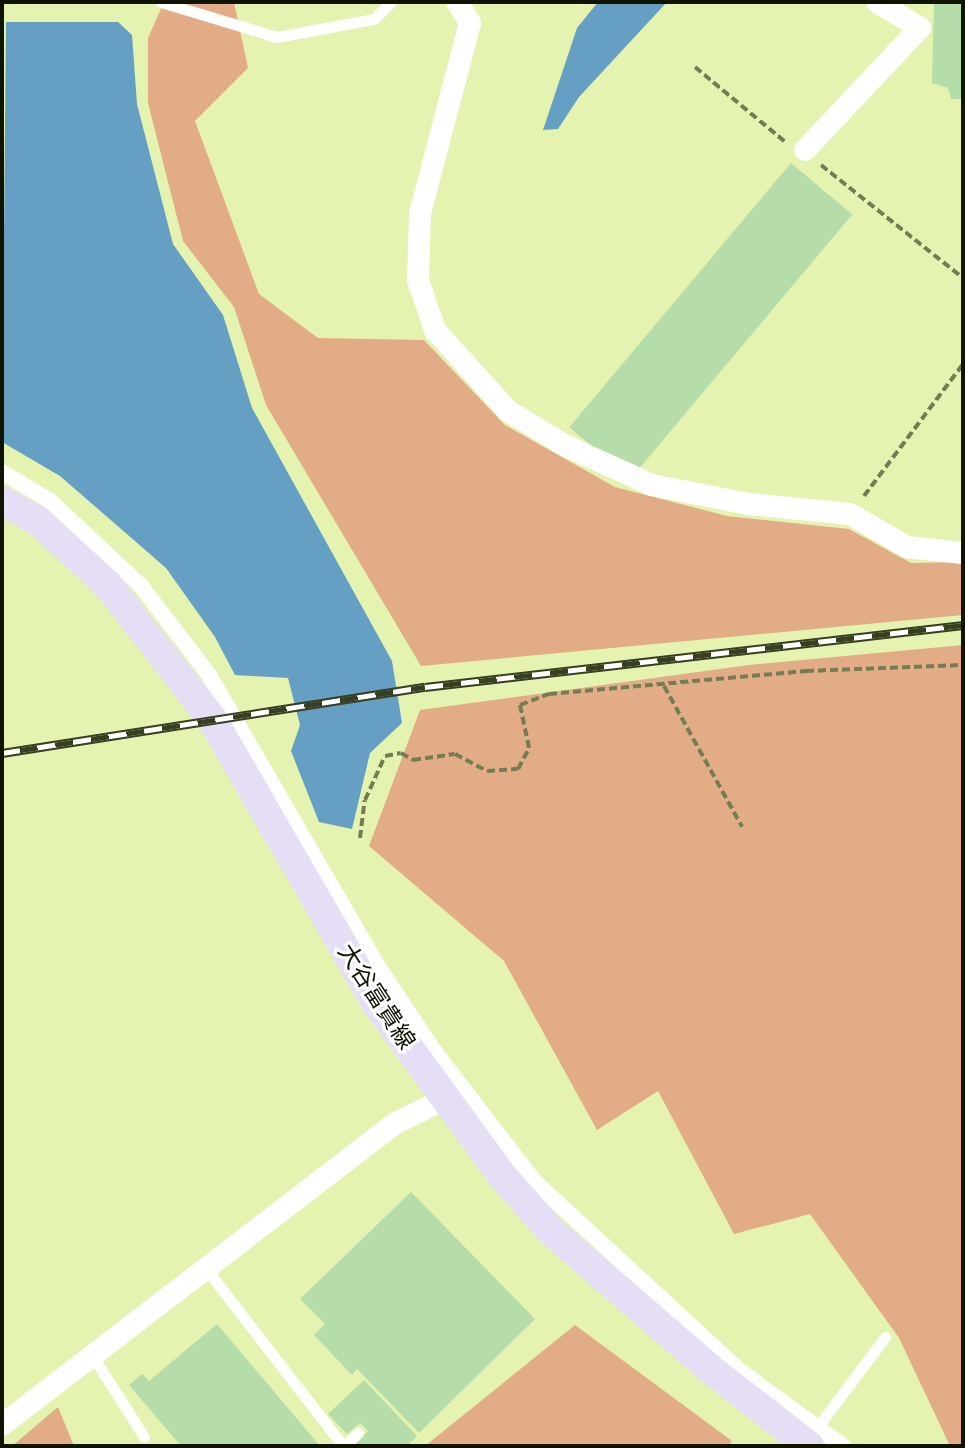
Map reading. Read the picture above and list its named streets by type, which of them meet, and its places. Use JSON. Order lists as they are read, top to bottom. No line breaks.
{"streets":{"main road":["大谷富貴線"]}}
